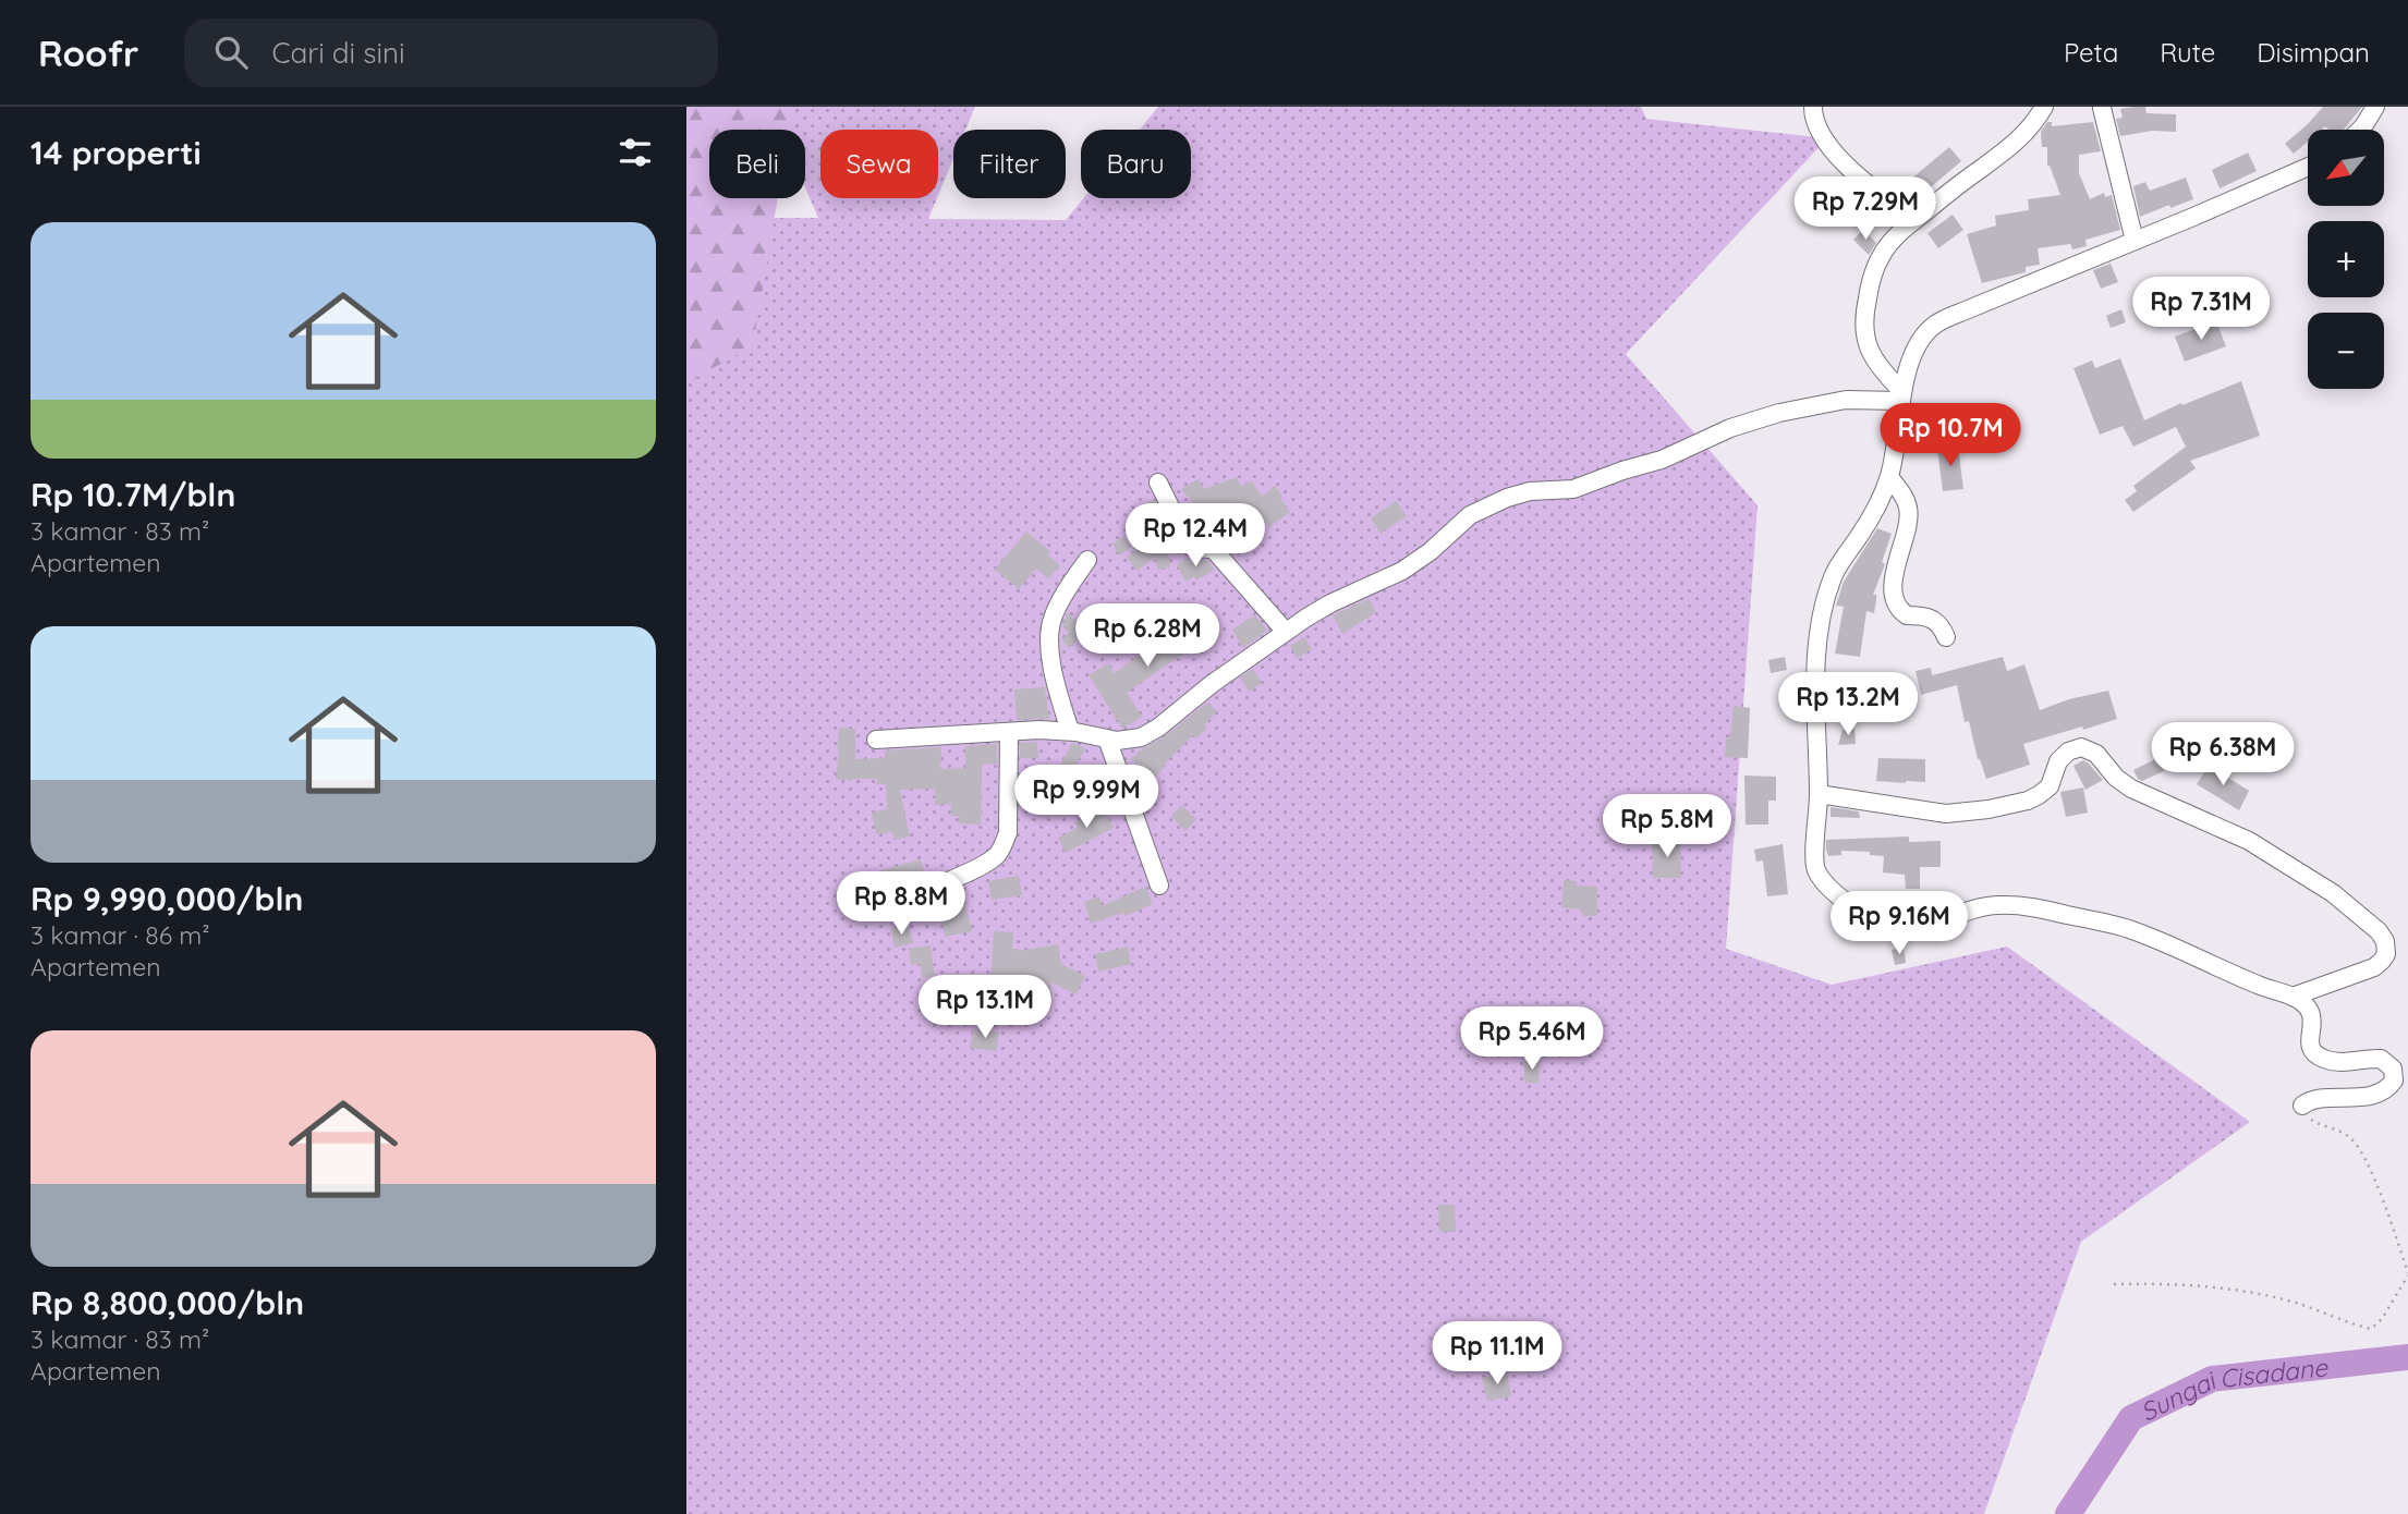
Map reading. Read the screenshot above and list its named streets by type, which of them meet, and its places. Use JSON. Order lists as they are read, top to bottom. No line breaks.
{"water":["Sungai Cisadane"],"north":"bottom left","page":{"header":"Roofr","search":"Cari di sini","nav":["Peta","Rute","Disimpan"],"heading":"14 properti","map_buttons":["+","−"],"chip":["Beli","Sewa","Filter","Baru"],"price":["Rp 7.29M","Rp 7.31M","Rp 10.7M","Rp 12.4M","Rp 6.28M","Rp 13.2M","Rp 6.38M","Rp 9.99M","Rp 5.8M","Rp 8.8M","Rp 9.16M","Rp 13.1M","Rp 5.46M","Rp 11.1M"],"list":[{"name":"Rp 10.7M/bln","note":"3 kamar · 83 m² · Apartemen"},{"name":"Rp 9,990,000/bln","note":"3 kamar · 86 m² · Apartemen"},{"name":"Rp 8,800,000/bln","note":"3 kamar · 83 m² · Apartemen"}]}}
